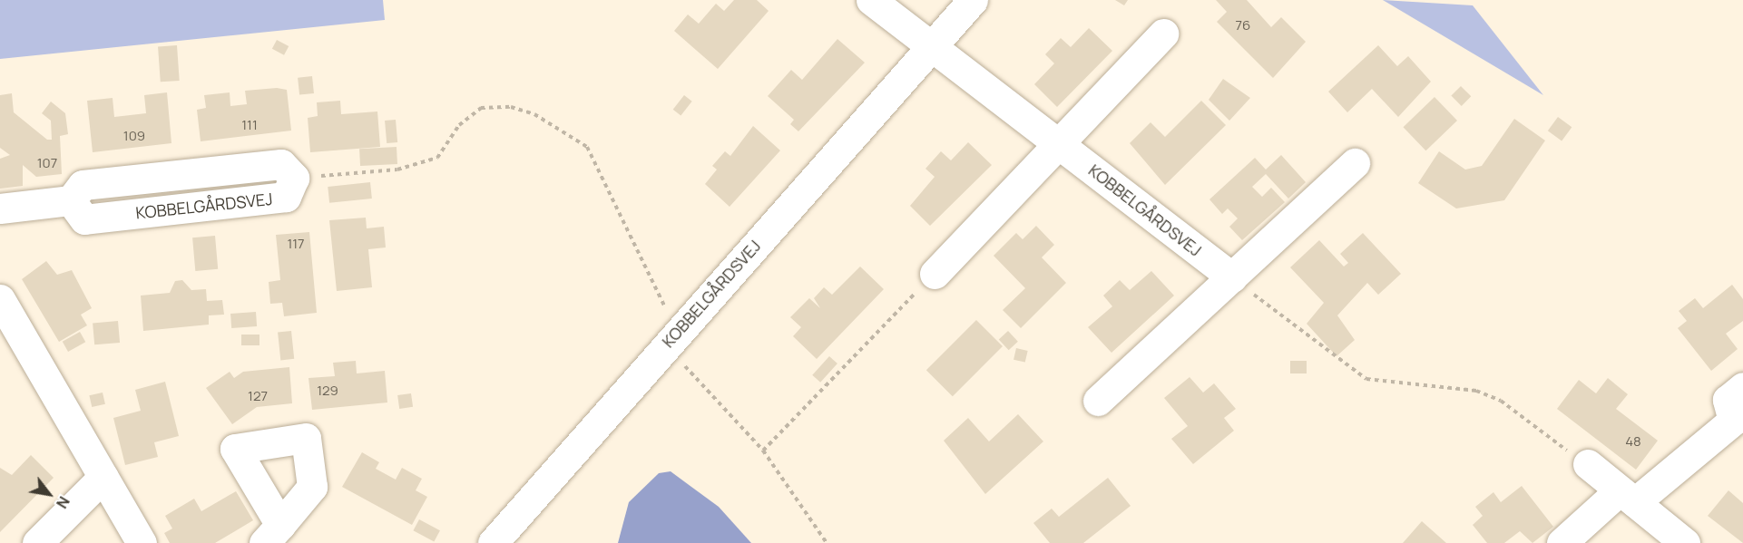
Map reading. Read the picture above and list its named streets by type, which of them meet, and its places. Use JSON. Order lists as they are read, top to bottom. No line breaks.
{"streets":{"street":["KOBBELGÅRDSVEJ"]},"house_numbers":["76","111","109","107","117","129","127","48"],"north":"bottom right"}
